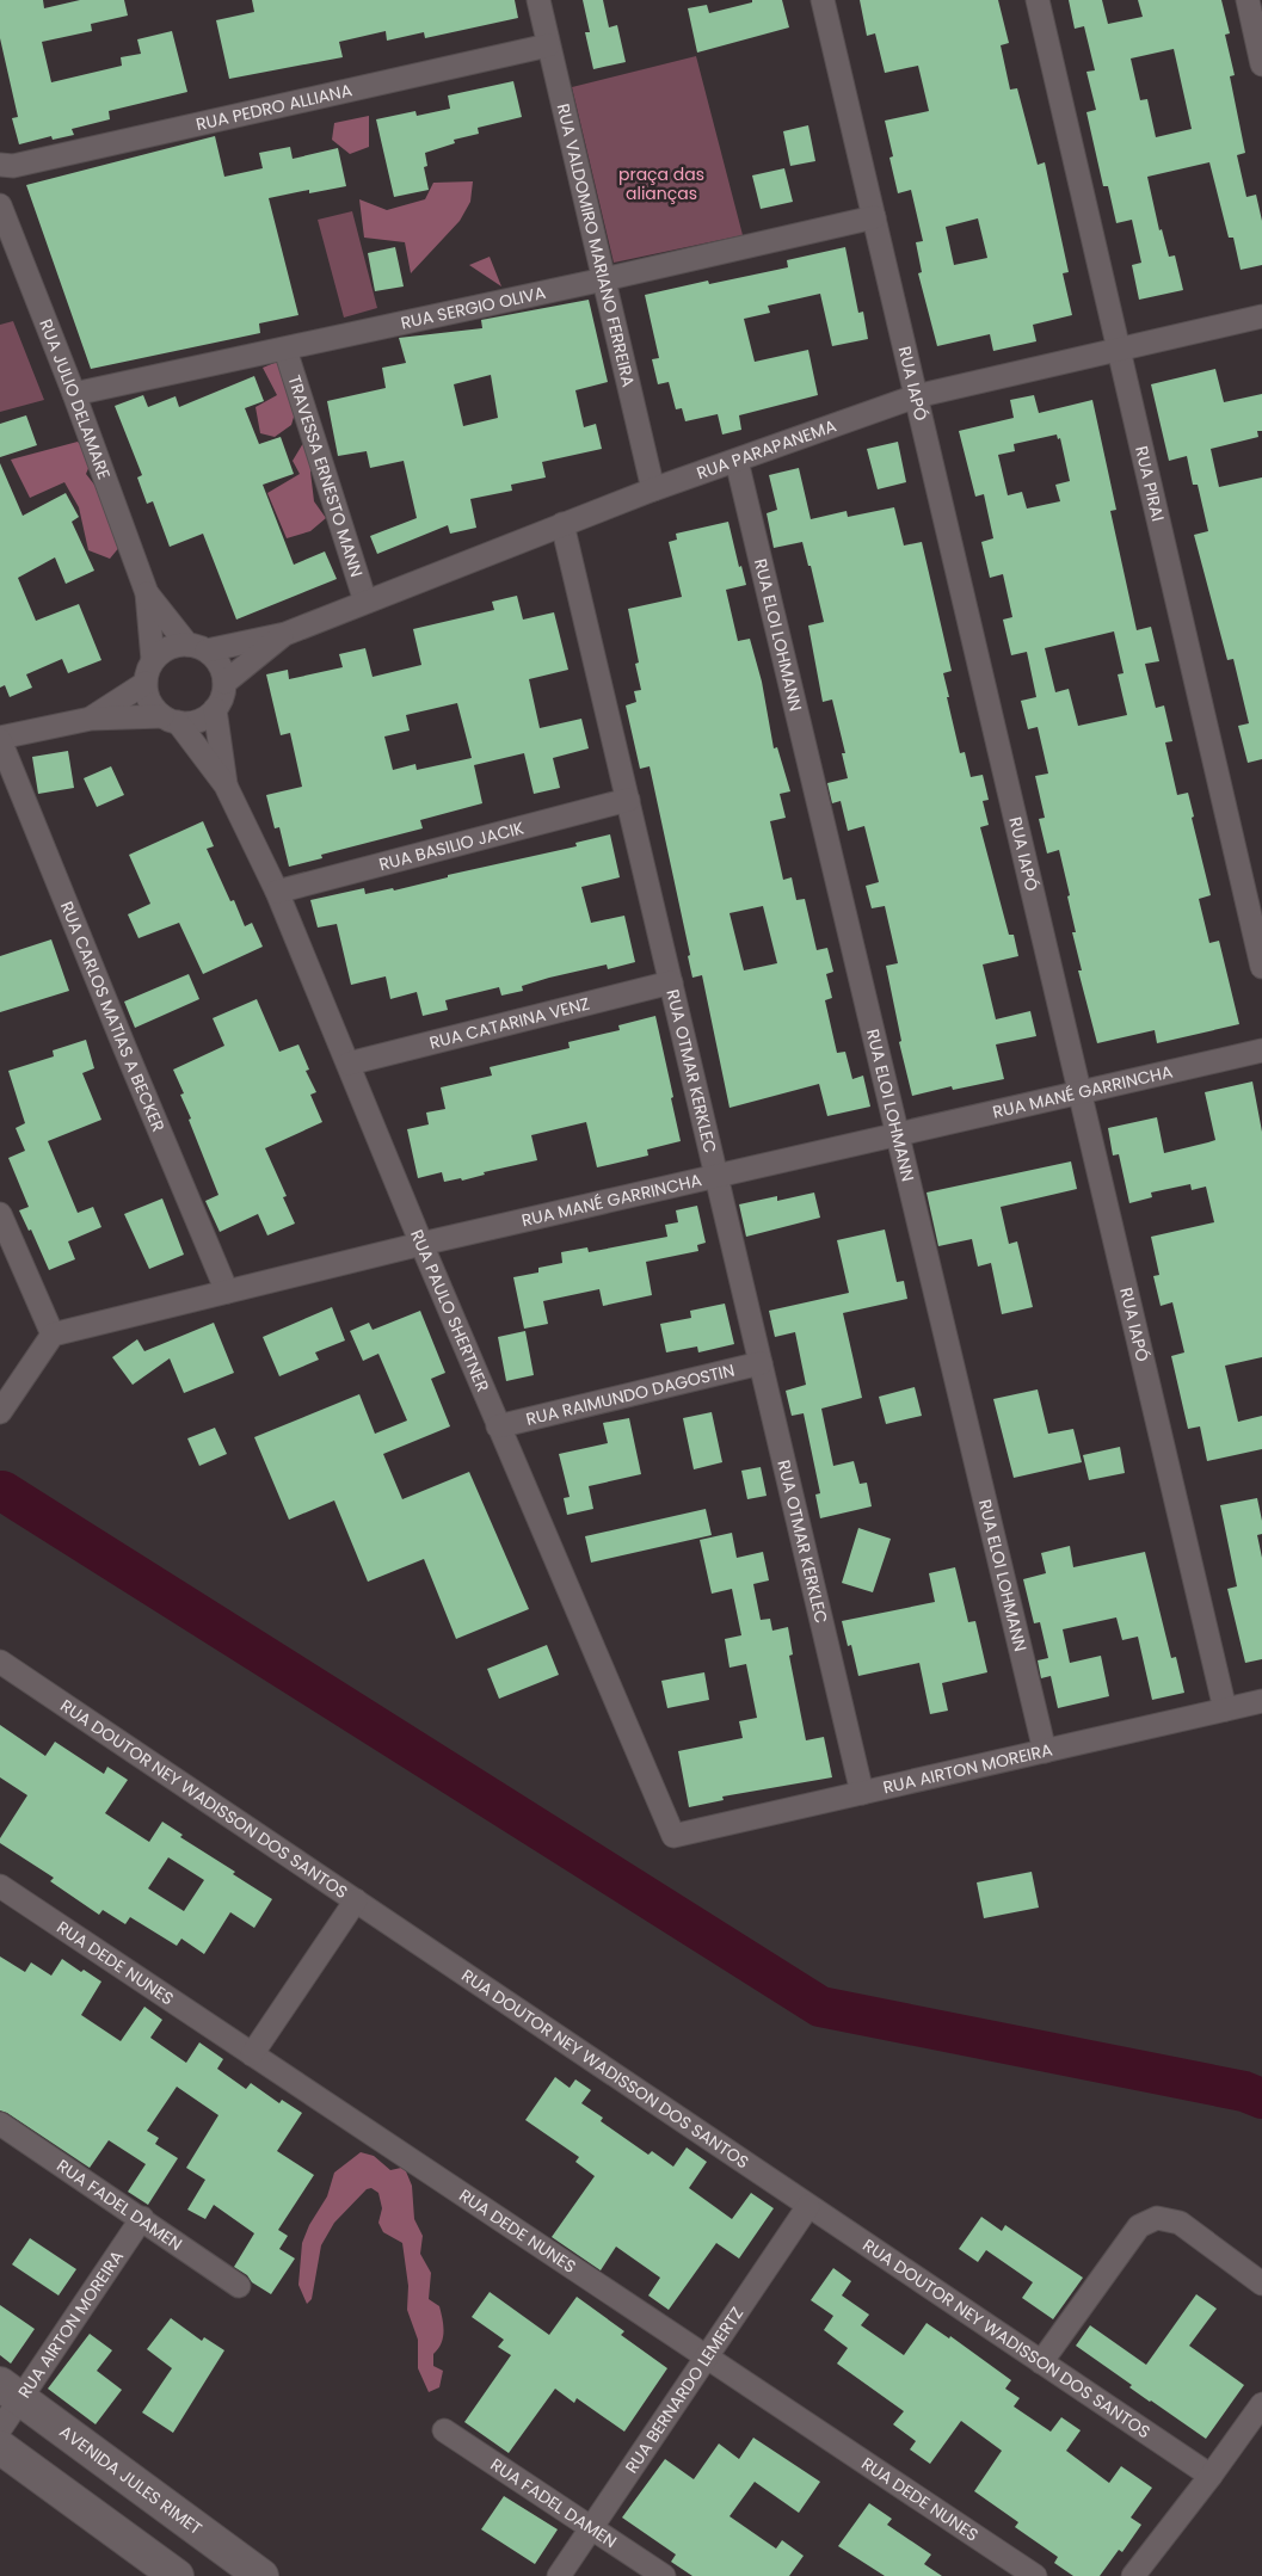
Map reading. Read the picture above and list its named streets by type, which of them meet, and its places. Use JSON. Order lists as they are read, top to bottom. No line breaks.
{"streets":{"main road":["AVENIDA JULES RIMET"],"street":["RUA PEDRO ALLIANA","RUA VALDOMIRO MARIANO FERREIRA","RUA SERGIO OLIVA","RUA IAPÓ","RUA JULIO DELAMARE","RUA PARAPANEMA","TRAVESSA ERNESTO MANN","RUA PIRAI","RUA ELOI LOHMANN","RUA BASILIO JACIK","RUA CARLOS MATIAS A BECKER","RUA CATARINA VENZ","RUA OTMAR KERKLEC","RUA MANÉ GARRINCHA","RUA PAULO SHERTNER","RUA RAIMUNDO DAGOSTIN","RUA AIRTON MOREIRA","RUA DOUTOR NEY WADISSON DOS SANTOS","RUA DEDE NUNES","RUA FADEL DAMEN","RUA BERNARDO LEMERTZ"]},"crossings":[["RUA PEDRO ALLIANA","RUA VALDOMIRO MARIANO FERREIRA"],["RUA VALDOMIRO MARIANO FERREIRA","RUA SERGIO OLIVA"],["RUA VALDOMIRO MARIANO FERREIRA","RUA PARAPANEMA"],["RUA SERGIO OLIVA","RUA IAPÓ"],["RUA SERGIO OLIVA","RUA JULIO DELAMARE"],["RUA SERGIO OLIVA","TRAVESSA ERNESTO MANN"],["RUA IAPÓ","RUA PARAPANEMA"],["RUA IAPÓ","RUA MANÉ GARRINCHA"],["RUA IAPÓ","RUA AIRTON MOREIRA"],["RUA JULIO DELAMARE","RUA PARAPANEMA"],["RUA JULIO DELAMARE","RUA PAULO SHERTNER"],["RUA PARAPANEMA","TRAVESSA ERNESTO MANN"],["RUA PARAPANEMA","RUA PIRAI"],["RUA PARAPANEMA","RUA ELOI LOHMANN"],["RUA PARAPANEMA","RUA OTMAR KERKLEC"],["RUA PARAPANEMA","RUA PAULO SHERTNER"],["RUA ELOI LOHMANN","RUA MANÉ GARRINCHA"],["RUA ELOI LOHMANN","RUA AIRTON MOREIRA"],["RUA BASILIO JACIK","RUA OTMAR KERKLEC"],["RUA BASILIO JACIK","RUA PAULO SHERTNER"],["RUA CARLOS MATIAS A BECKER","RUA MANÉ GARRINCHA"],["RUA CATARINA VENZ","RUA OTMAR KERKLEC"],["RUA CATARINA VENZ","RUA PAULO SHERTNER"],["RUA OTMAR KERKLEC","RUA MANÉ GARRINCHA"],["RUA OTMAR KERKLEC","RUA RAIMUNDO DAGOSTIN"],["RUA OTMAR KERKLEC","RUA AIRTON MOREIRA"],["RUA MANÉ GARRINCHA","RUA PAULO SHERTNER"],["RUA PAULO SHERTNER","RUA RAIMUNDO DAGOSTIN"],["RUA PAULO SHERTNER","RUA AIRTON MOREIRA"],["RUA AIRTON MOREIRA","RUA FADEL DAMEN"],["RUA AIRTON MOREIRA","AVENIDA JULES RIMET"],["RUA DOUTOR NEY WADISSON DOS SANTOS","RUA BERNARDO LEMERTZ"],["RUA DEDE NUNES","RUA BERNARDO LEMERTZ"],["RUA FADEL DAMEN","RUA BERNARDO LEMERTZ"]],"parks":["praça das alianças"]}
